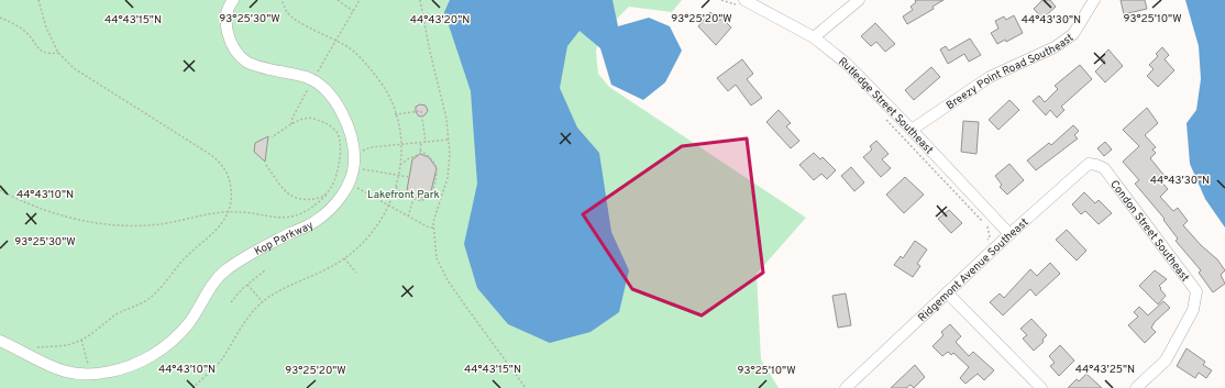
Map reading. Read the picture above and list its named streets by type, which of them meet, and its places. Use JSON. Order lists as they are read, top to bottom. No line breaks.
{"streets":{"street":["Breezy Point Road Southeast","Rutledge Street Southeast","Condon Street Southeast","Kop Parkway","Ridgemont Avenue Southeast"]},"crossings":[["Breezy Point Road Southeast","Rutledge Street Southeast"],["Rutledge Street Southeast","Ridgemont Avenue Southeast"],["Condon Street Southeast","Ridgemont Avenue Southeast"]],"parks":["Lakefront Park"],"coordinates":["93°25'30\"W","93°25'20\"W","93°25'10\"W","44°43'15\"N","44°43'20\"N","44°43'30\"N","44°43'10\"N","44°43'25\"N"]}
